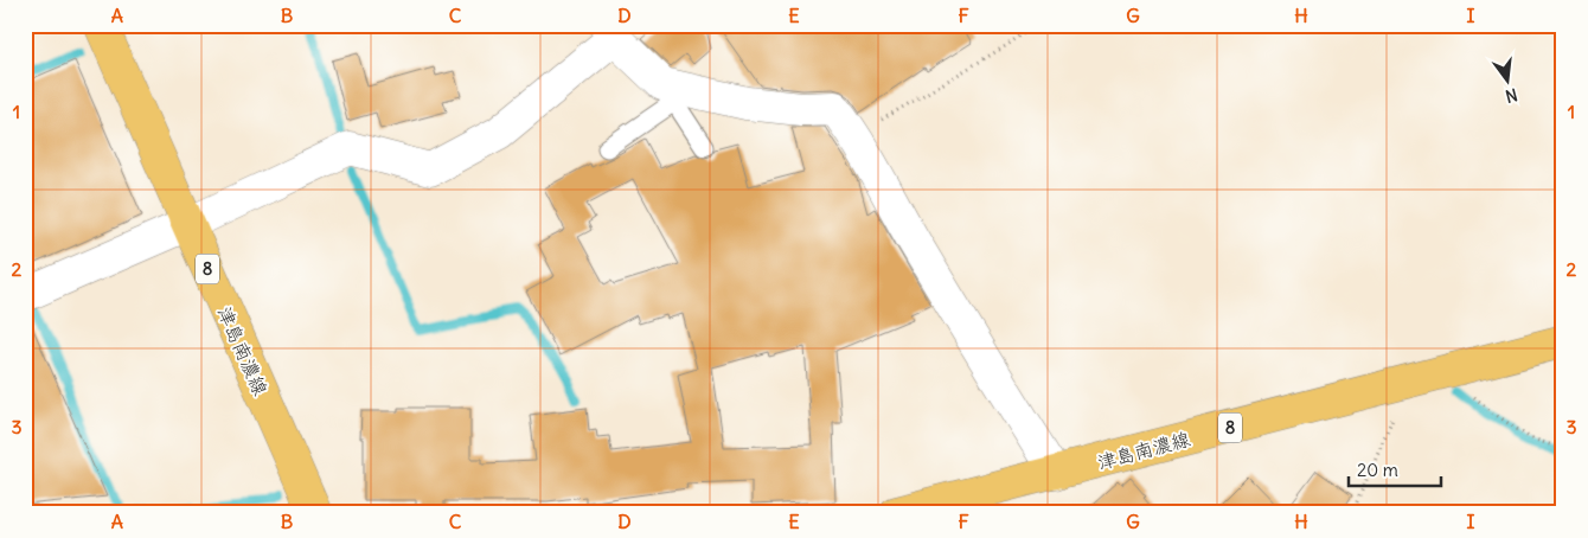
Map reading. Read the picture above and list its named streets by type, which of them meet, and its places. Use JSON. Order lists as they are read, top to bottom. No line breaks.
{"streets":{"main road":["8","津島南濃線"]},"scale_bar":"20 m","north":"bottom","grid":{"columns":["A","B","C","D","E","F","G","H","I"],"rows":["1","2","3"]}}
